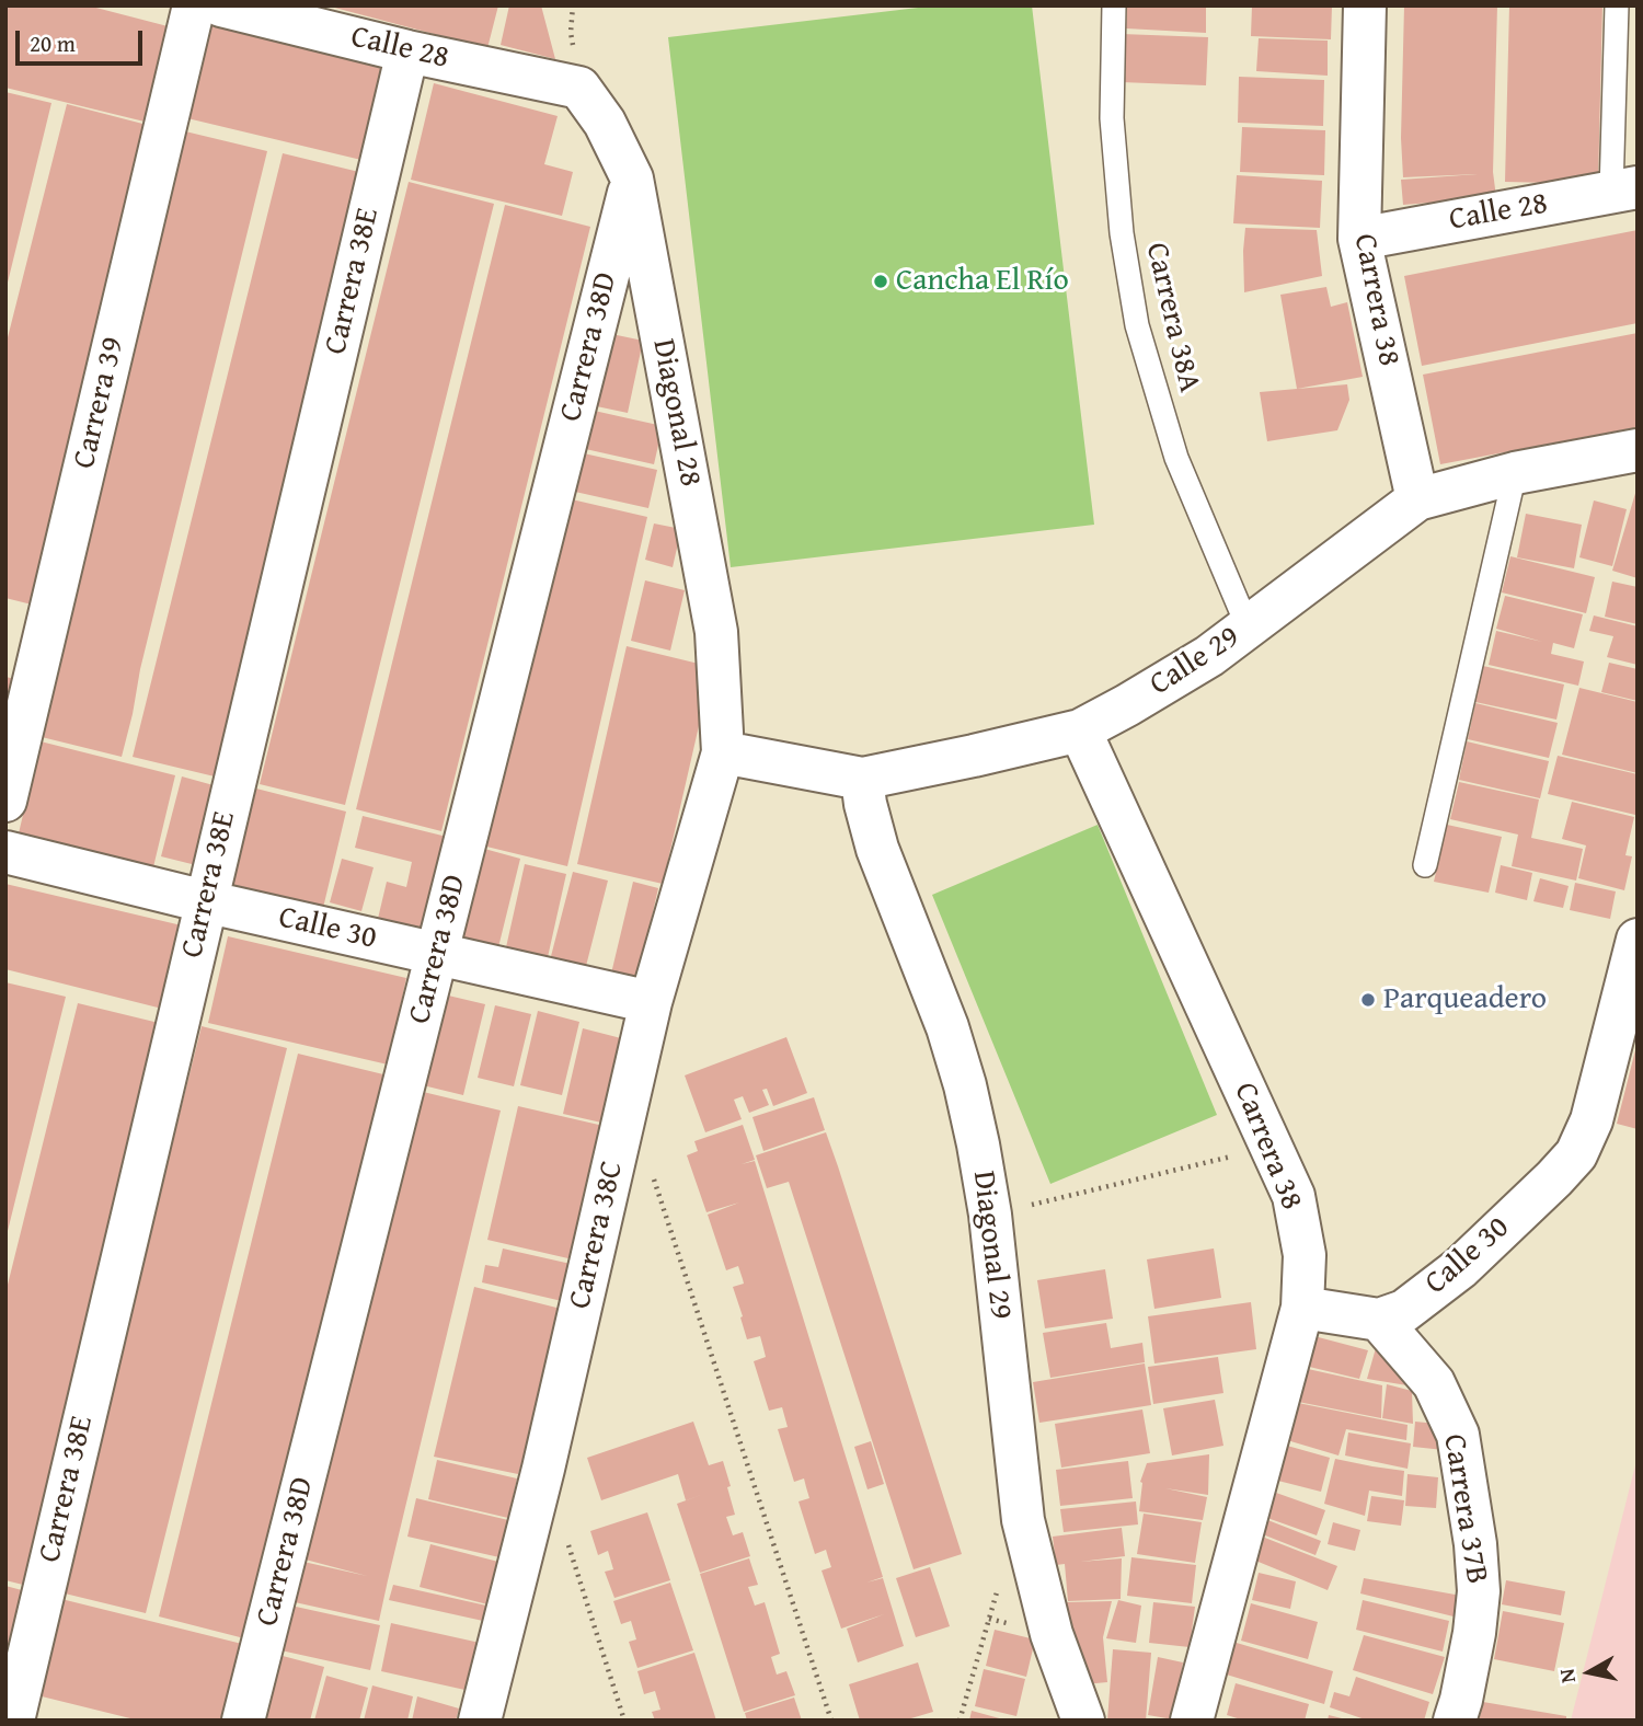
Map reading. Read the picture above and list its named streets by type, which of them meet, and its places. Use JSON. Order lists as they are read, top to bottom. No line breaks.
{"streets":{"street":["Calle 28","Carrera 38E","Carrera 38","Carrera 38D","Carrera 39","Diagonal 28","Calle 29","Calle 30","Carrera 38C","Diagonal 29","Carrera 37B"],"lane":["Carrera 38A"]},"crossings":[["Calle 28","Carrera 38E"],["Calle 28","Carrera 38"],["Calle 28","Diagonal 28"],["Carrera 38E","Calle 30"],["Carrera 38","Calle 29"],["Carrera 38A","Calle 29"],["Carrera 38D","Diagonal 28"],["Carrera 38D","Calle 30"],["Diagonal 28","Calle 29"],["Diagonal 28","Carrera 38C"],["Calle 29","Carrera 38C"],["Calle 29","Diagonal 29"],["Calle 30","Carrera 38C"],["Calle 30","Carrera 37B"]],"places":["Cancha El Río","Parqueadero"],"scale_bar":"20 m","north":"left"}
